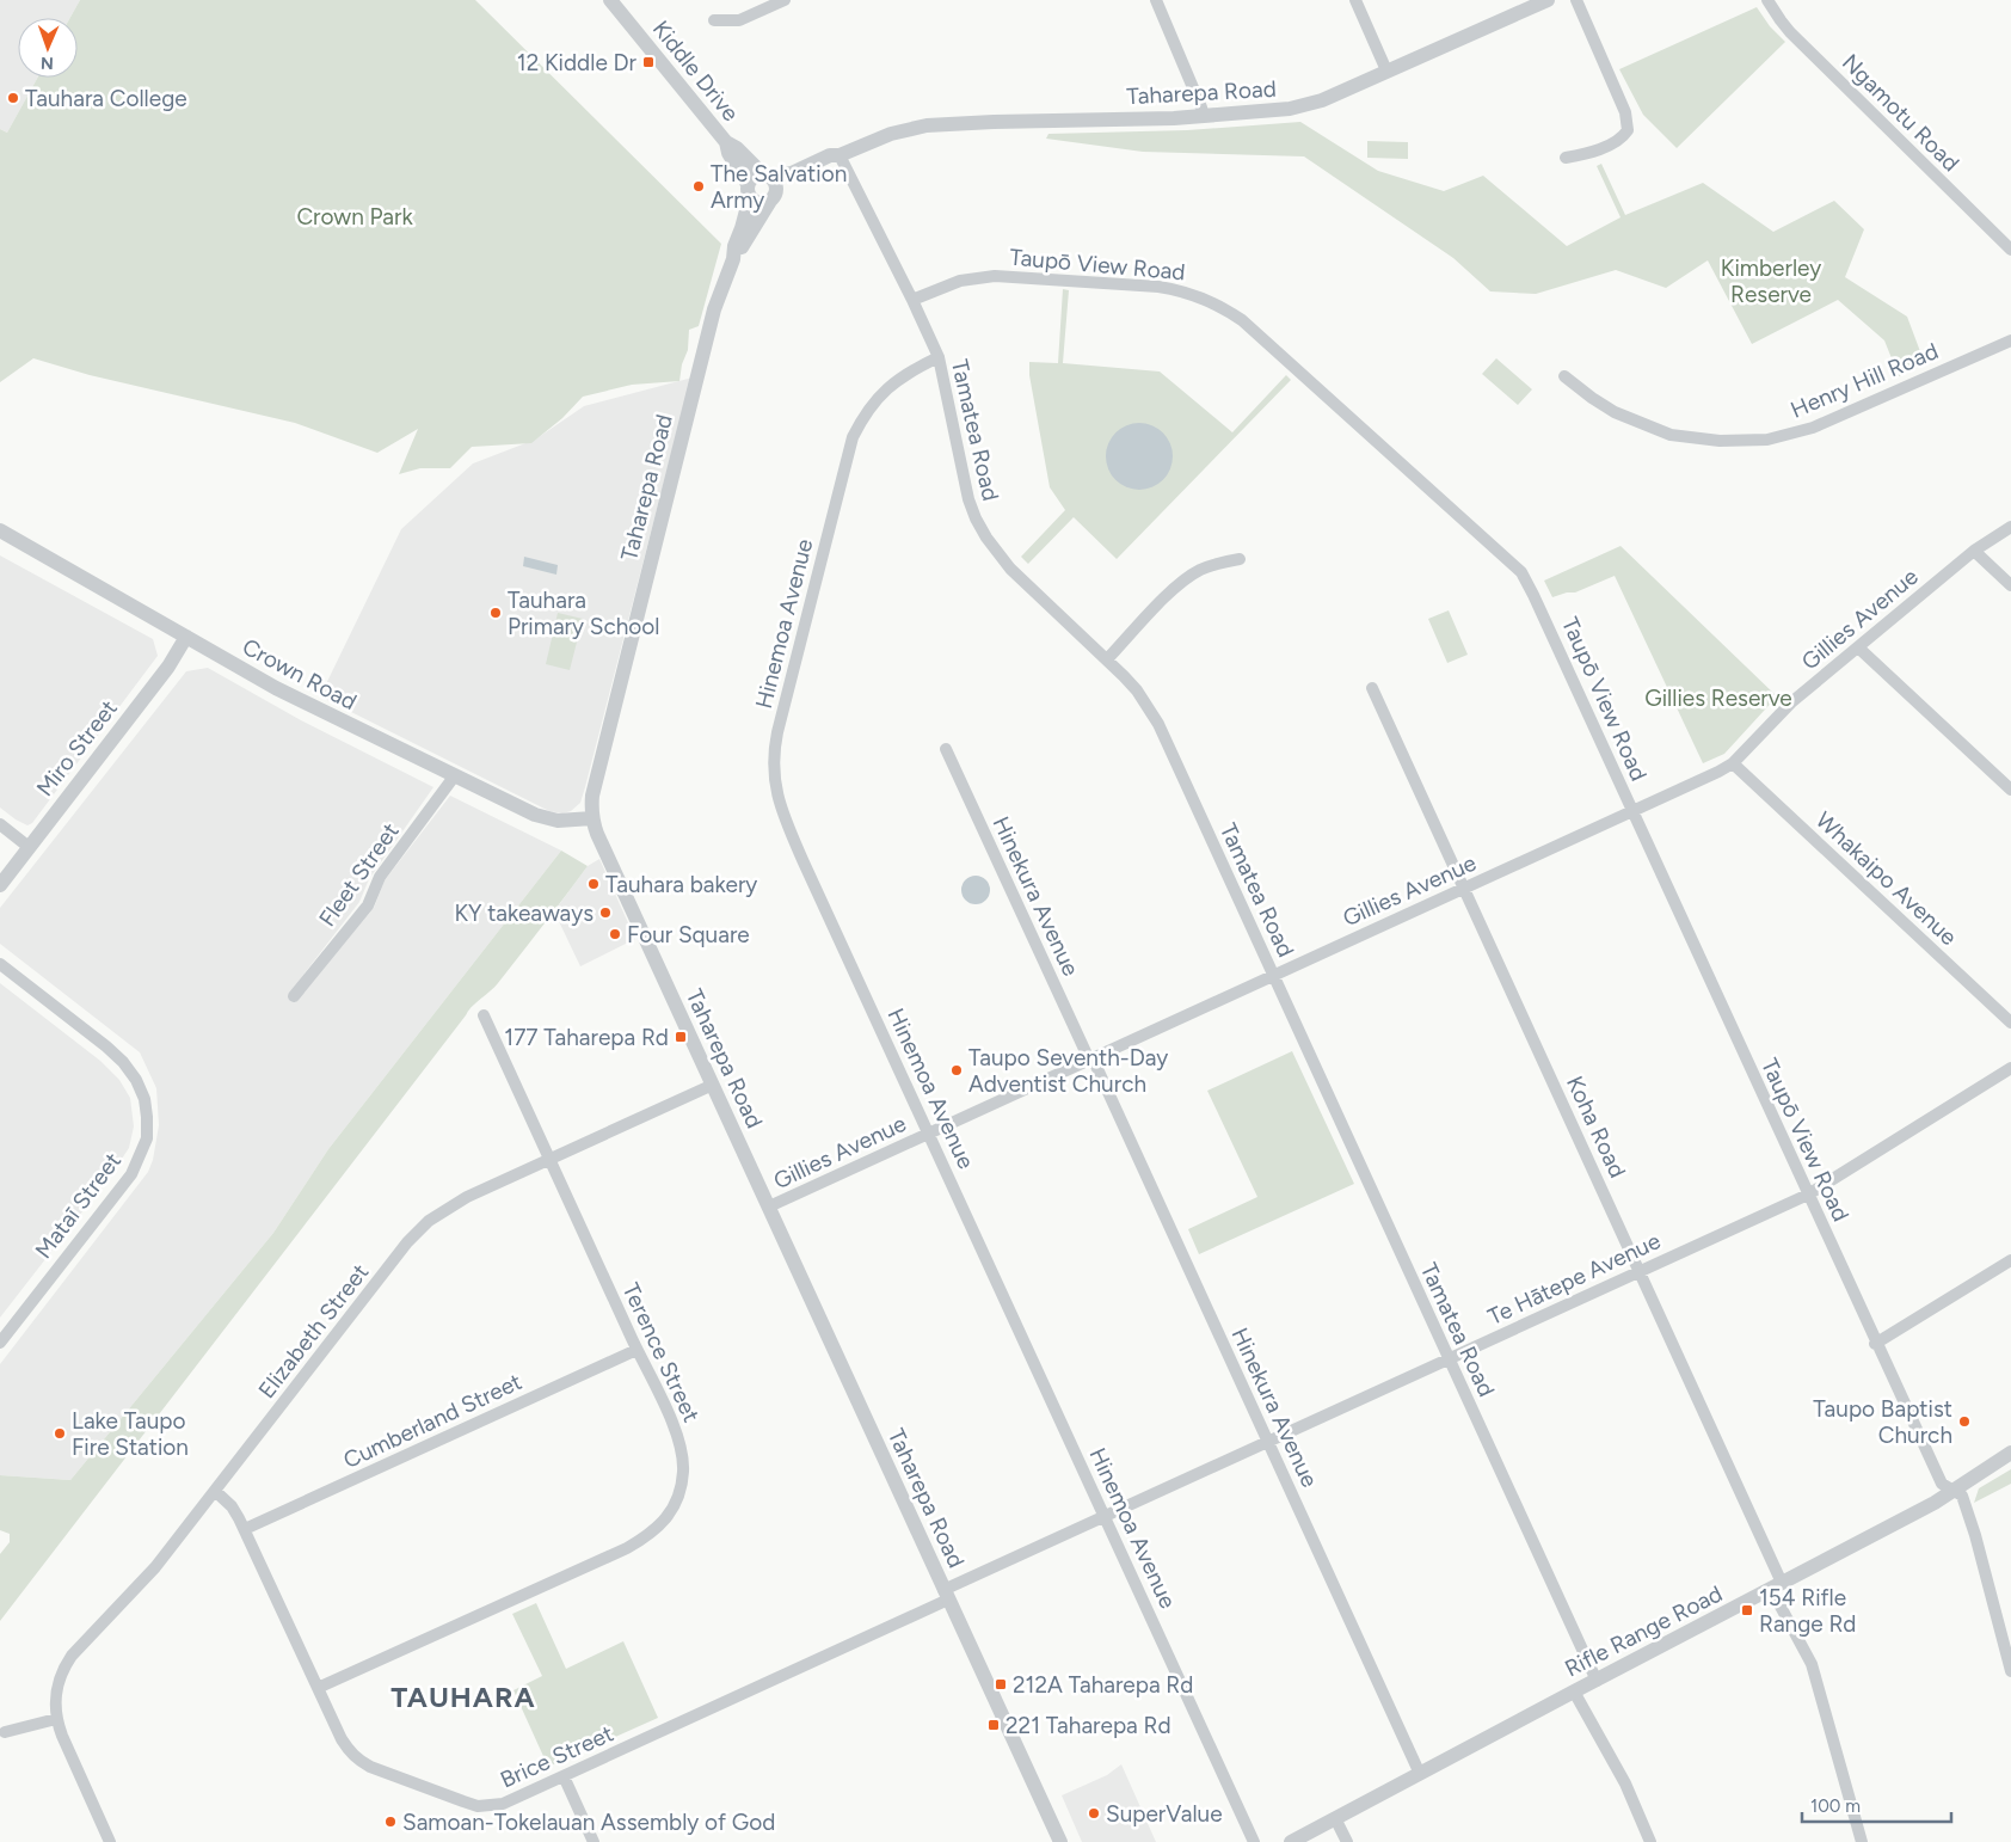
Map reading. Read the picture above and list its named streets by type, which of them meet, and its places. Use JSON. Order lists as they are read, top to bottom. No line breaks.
{"streets":{"street":["Kiddle Drive","Taharepa Road","Ngamotu Road","Taupō View Road","Henry Hill Road","Tamatea Road","Gillies Avenue","Hinemoa Avenue","Crown Road","Miro Street","Fleet Street","Whakaipo Avenue","Hinekura Avenue","Koha Road","Mataī Street","Te Hātepe Avenue","Elizabeth Street","Terence Street","Cumberland Street","Rifle Range Road","Brice Street"]},"crossings":[["Kiddle Drive","Taharepa Road"],["Taharepa Road","Tamatea Road"],["Taharepa Road","Gillies Avenue"],["Taharepa Road","Crown Road"],["Taharepa Road","Te Hātepe Avenue"],["Taharepa Road","Elizabeth Street"],["Taharepa Road","Brice Street"],["Taupō View Road","Tamatea Road"],["Taupō View Road","Gillies Avenue"],["Taupō View Road","Te Hātepe Avenue"],["Taupō View Road","Rifle Range Road"],["Tamatea Road","Gillies Avenue"],["Tamatea Road","Hinemoa Avenue"],["Tamatea Road","Te Hātepe Avenue"],["Tamatea Road","Rifle Range Road"],["Gillies Avenue","Hinemoa Avenue"],["Gillies Avenue","Whakaipo Avenue"],["Gillies Avenue","Hinekura Avenue"],["Gillies Avenue","Koha Road"],["Hinemoa Avenue","Te Hātepe Avenue"],["Crown Road","Miro Street"],["Crown Road","Fleet Street"],["Hinekura Avenue","Te Hātepe Avenue"],["Hinekura Avenue","Rifle Range Road"],["Koha Road","Te Hātepe Avenue"],["Koha Road","Rifle Range Road"],["Te Hātepe Avenue","Brice Street"],["Elizabeth Street","Terence Street"],["Elizabeth Street","Brice Street"],["Terence Street","Cumberland Street"],["Terence Street","Brice Street"],["Cumberland Street","Brice Street"]],"districts":["TAUHARA"],"parks":["Crown Park","Kimberley Reserve","Gillies Reserve"],"places":{"transit":["12 Kiddle Dr","177 Taharepa Rd","154 Rifle Range Rd","212A Taharepa Rd","221 Taharepa Rd"],"other":["Tauhara College","The Salvation Army","Tauhara Primary School","Tauhara bakery","KY takeaways","Four Square","Taupo Seventh-Day Adventist Church","Taupo Baptist Church","Lake Taupo Fire Station","SuperValue","Samoan-Tokelauan Assembly of God"]},"scale_bar":"100 m","north":"bottom"}
